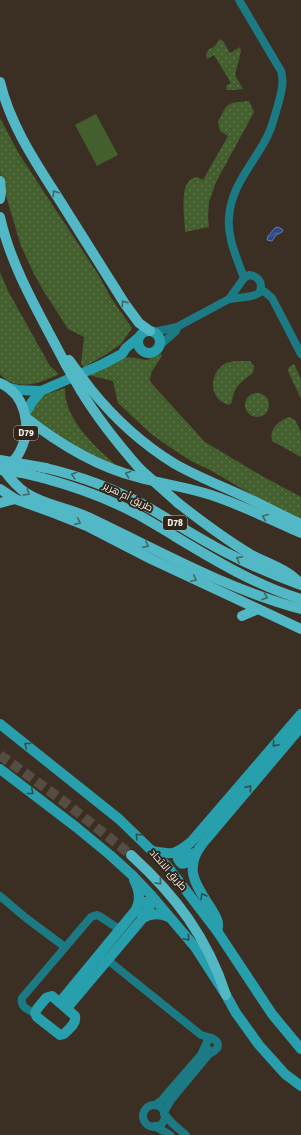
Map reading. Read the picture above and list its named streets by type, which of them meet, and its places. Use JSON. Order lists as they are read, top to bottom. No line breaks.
{"streets":{"main road":["D79","طريق أم هرير","D78"],"street":["طريق الاتحاد"]},"crossings":[["D79","طريق أم هرير"]]}
